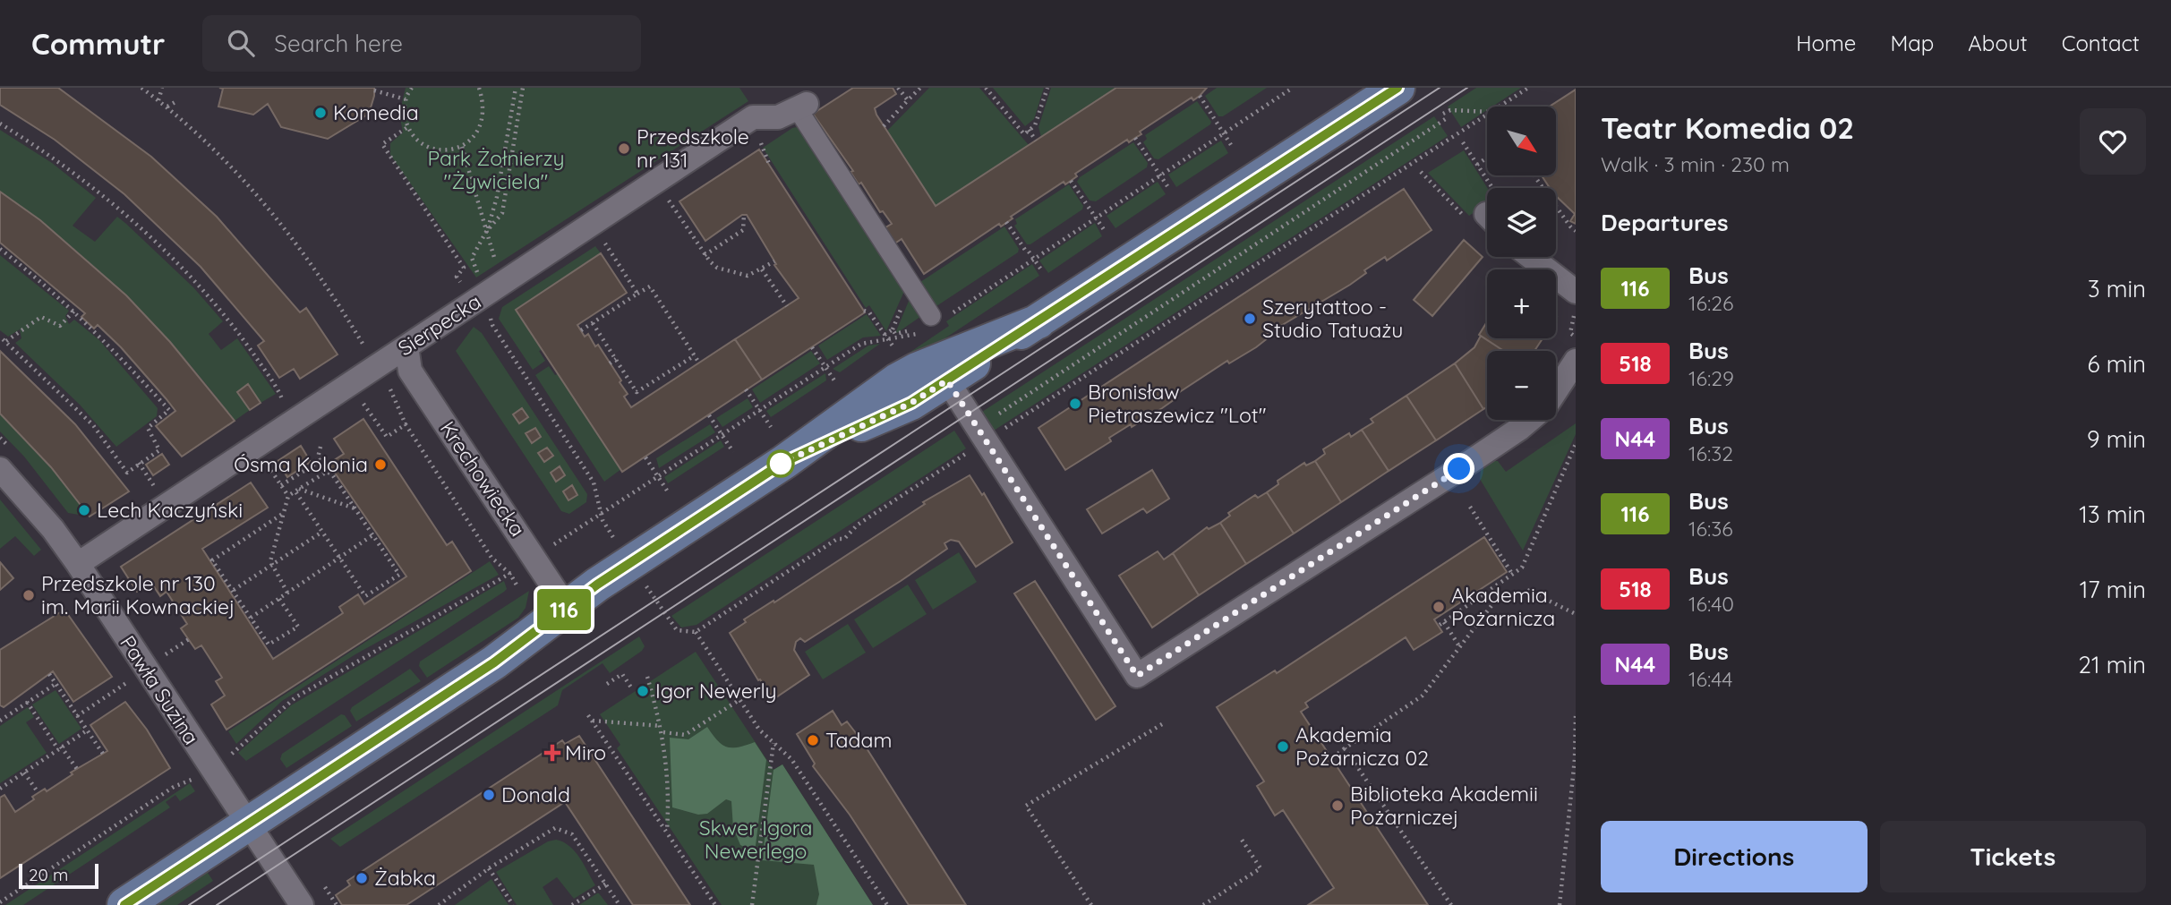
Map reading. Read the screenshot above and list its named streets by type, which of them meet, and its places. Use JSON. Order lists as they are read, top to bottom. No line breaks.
{"streets":{"street":["Sierpecka","Krechowiecka","Pawła Suzina"]},"crossings":[["Sierpecka","Krechowiecka"],["Sierpecka","Pawła Suzina"]],"parks":["Park Żołnierzy \"Żywiciela\"","Skwer Igora Newerlego"],"places":{"other":["Komedia","Przedszkole nr 131","Szerytattoo - Studio Tatuażu","Bronisław Pietraszewicz \"Lot\"","Ósma Kolonia","Lech Kaczyński","Przedszkole nr 130 im. Marii Kownackiej","Akademia Pożarnicza","Igor Newerly","Tadam","Akademia Pożarnicza 02","Donald","Biblioteka Akademii Pożarniczej","Żabka"],"health":["Miro"]},"lines":["bus line 116"],"scale_bar":"20 m","north":"bottom right","page":{"header":"Commutr","search":"Search here","nav":["Home","Map","About","Contact"],"on_map":"116","heading":[["Teatr Komedia 02","Walk · 3 min · 230 m"],"Departures"],"map_buttons":["+","−"],"list":[{"mark":"116","name":"Bus","note":"16:26","value":"3 min"},{"mark":"518","name":"Bus","note":"16:29","value":"6 min"},{"mark":"N44","name":"Bus","note":"16:32","value":"9 min"},{"mark":"116","name":"Bus","note":"16:36","value":"13 min"},{"mark":"518","name":"Bus","note":"16:40","value":"17 min"},{"mark":"N44","name":"Bus","note":"16:44","value":"21 min"}],"buttons":["Directions","Tickets"],"scale":"20 m"}}
